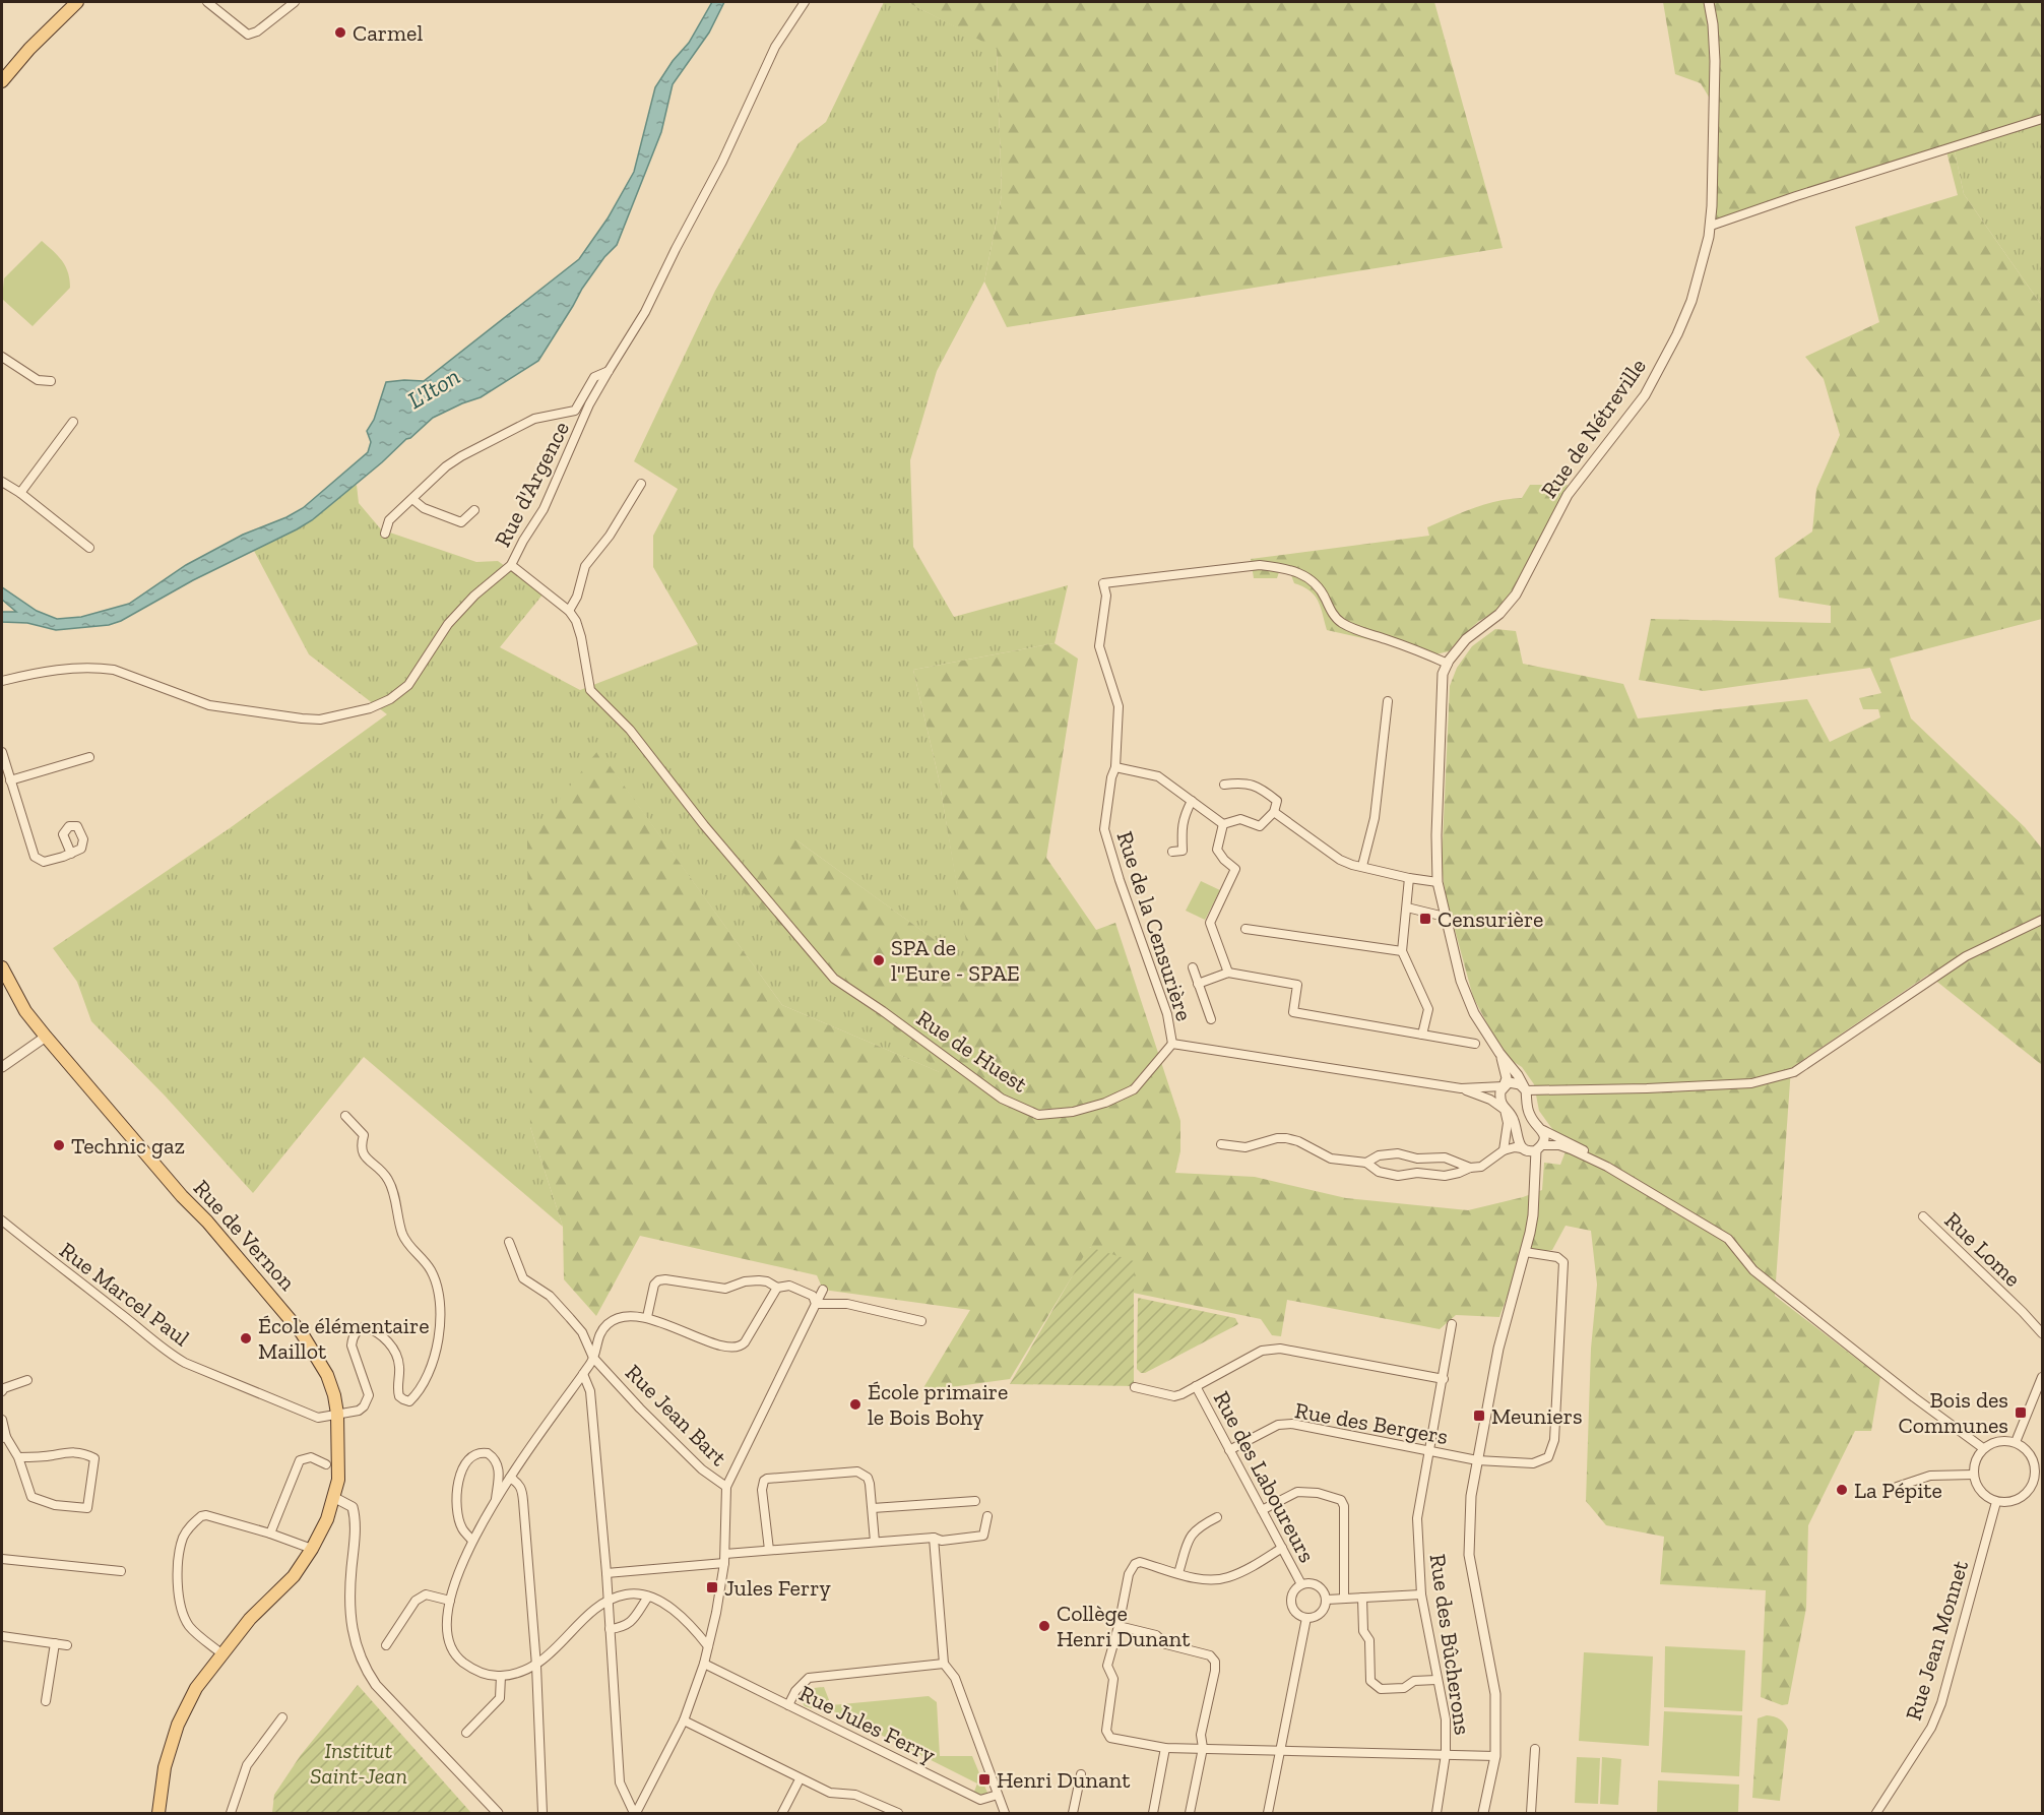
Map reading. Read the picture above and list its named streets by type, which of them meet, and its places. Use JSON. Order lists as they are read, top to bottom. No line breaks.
{"streets":{"main road":["Rue de Vernon"],"street":["Rue de Nétreville","Rue d'Argence","Rue de la Censurière","Rue de Huest","Rue Lome","Rue Marcel Paul","Rue Jean Bart","Rue des Bergers","Rue des Laboureurs","Rue Jean Monnet","Rue des Bûcherons","Rue Jules Ferry"]},"crossings":[["Rue de Nétreville","Rue de la Censurière"],["Rue d'Argence","Rue de Huest"],["Rue de la Censurière","Rue de Huest"],["Rue de Vernon","Rue Marcel Paul"],["Rue Jean Bart","Rue Jules Ferry"],["Rue des Bergers","Rue des Laboureurs"],["Rue des Bergers","Rue des Bûcherons"]],"water":["L'Iton"],"parks":["Institut Saint-Jean"],"places":{"other":["Carmel","SPA de l\"Eure - SPAE","Technic gaz","École élémentaire Maillot","École primaire le Bois Bohy","La Pépite","Collège Henri Dunant"],"transit":["Censurière","Bois des Communes","Meuniers","Jules Ferry","Henri Dunant"]}}
